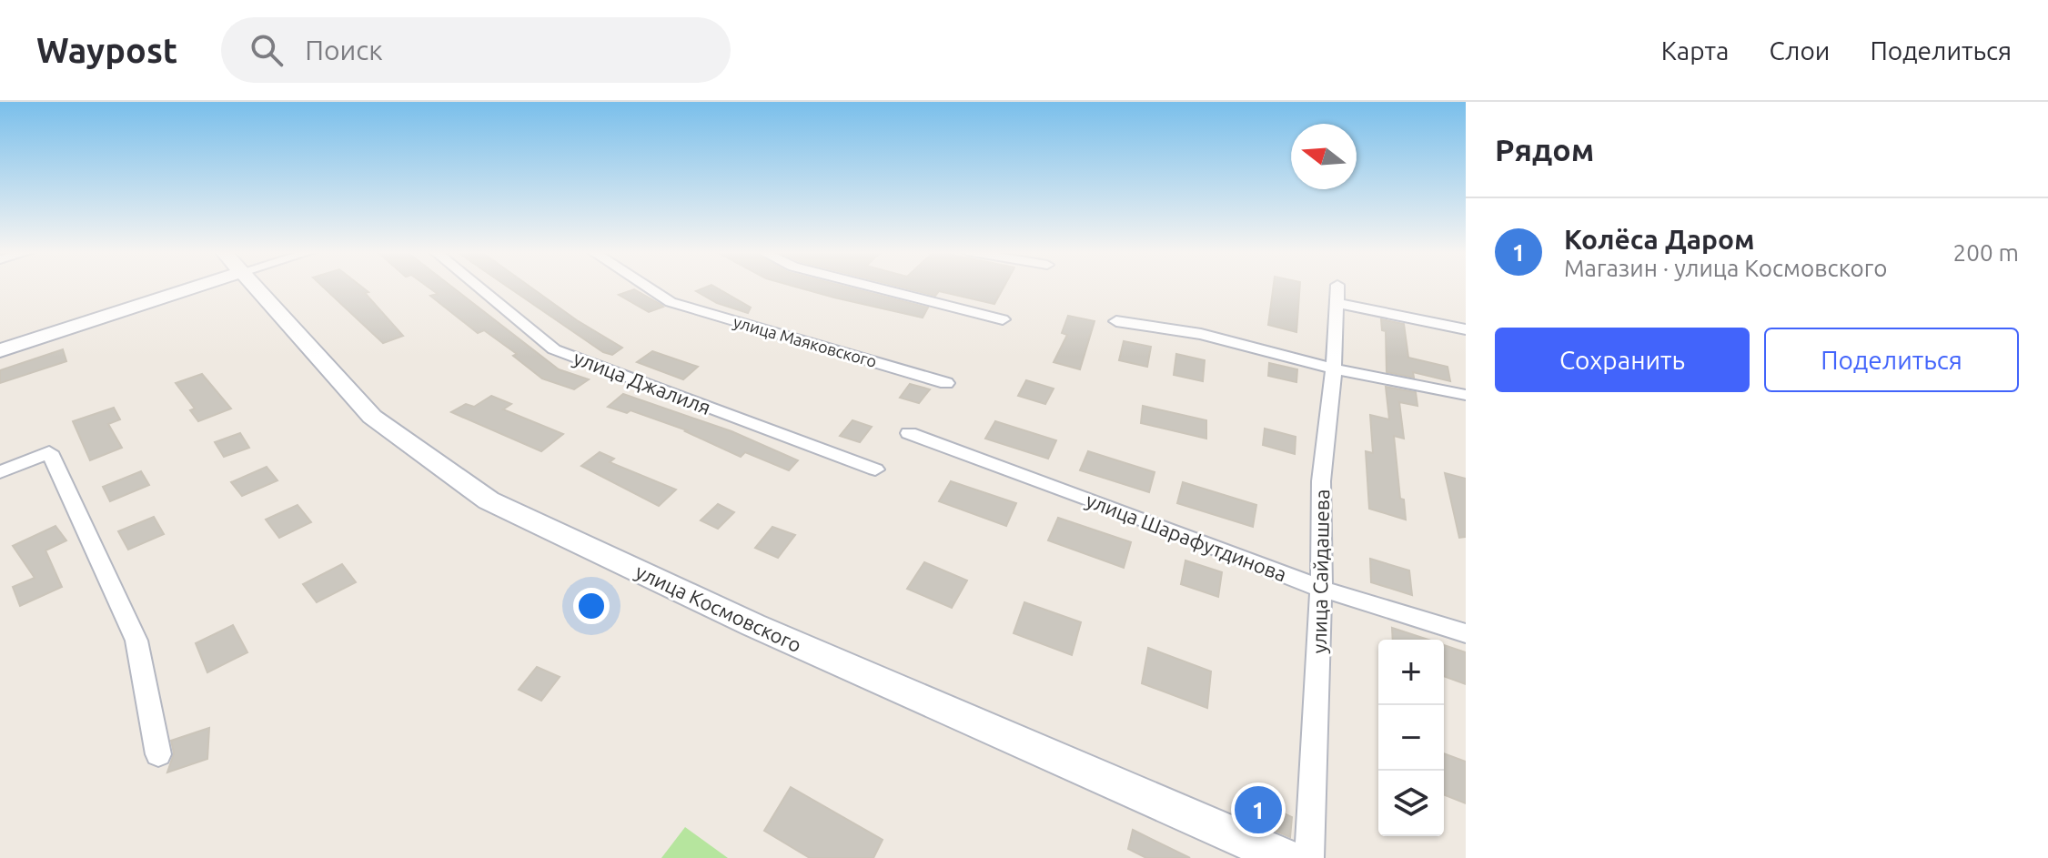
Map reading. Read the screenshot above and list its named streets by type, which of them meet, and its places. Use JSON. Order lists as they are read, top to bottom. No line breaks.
{"streets":{"main road":["улица Космовского"],"street":["улица Маяковского","улица Джалиля","улица Шарафутдинова","улица Сайдашева"]},"crossings":[["улица Шарафутдинова","улица Сайдашева"]],"north":"left","page":{"header":"Waypost","search":"Поиск","nav":["Карта","Слои","Поделиться"],"heading":"Рядом","list":[{"mark":"1","name":"Колёса Даром","note":"Магазин · улица Космовского","value":"200 m"}],"buttons":["Сохранить","Поделиться"],"map_buttons":["+","−"],"pins":"1"}}
